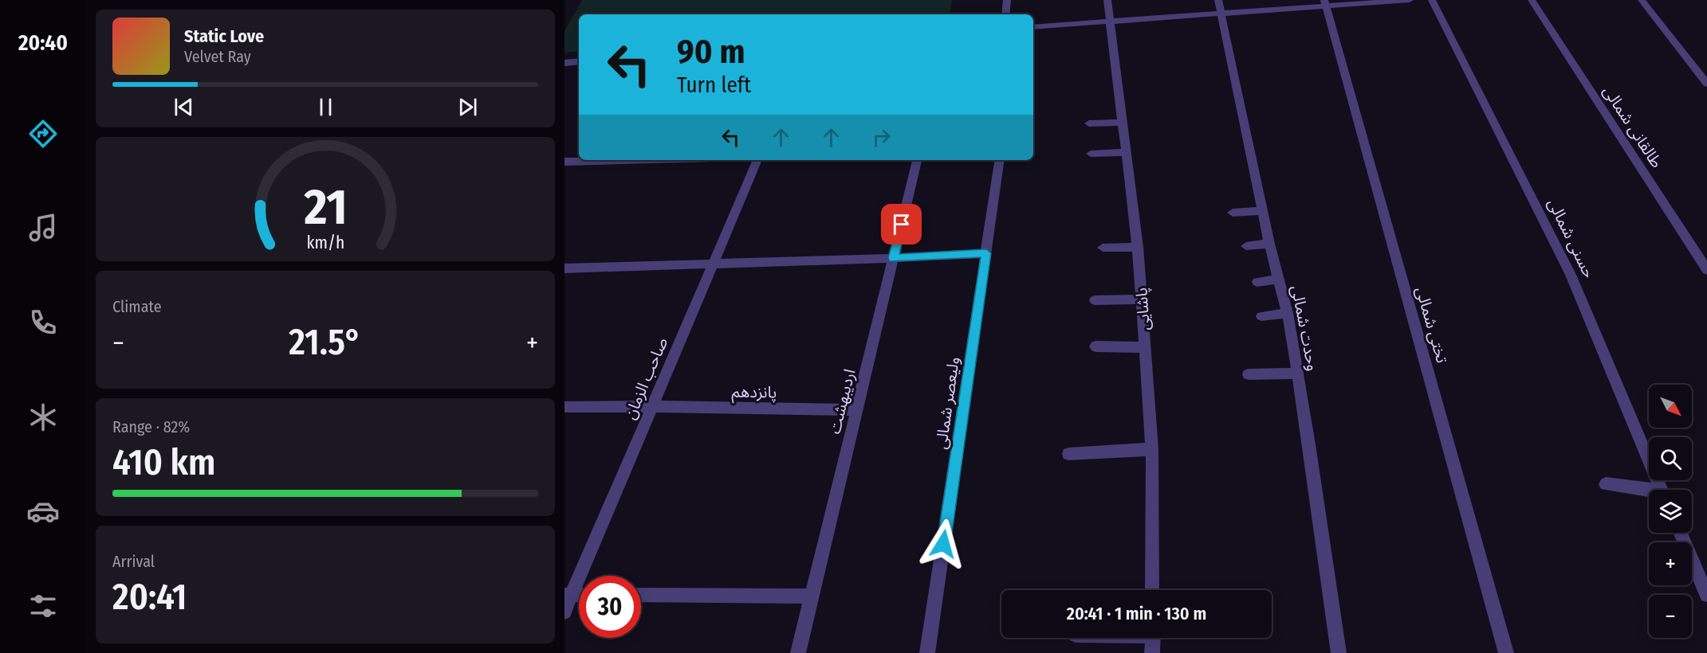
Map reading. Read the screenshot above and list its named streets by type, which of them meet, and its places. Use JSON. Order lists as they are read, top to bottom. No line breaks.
{"streets":{"street":["طالقانی شمالی","حسنی شمالی","پاشایی","تختی شمالی","وحدت شمالی","صاحب الزمان","پانزدهم","اردیبهشت","ولیعصر شمالی"]},"crossings":[["صاحب الزمان","پانزدهم"],["پانزدهم","اردیبهشت"]],"north":"bottom right","page":{"tabs":"20:40","turn":["90 m","Turn left"],"song":["Static Love","Velvet Ray"],"tile":["Climate",["Range · 82%","410 km"],["Arrival","20:41"]],"heat":["−","21.5°","+"],"map_buttons":["+","−"],"limit":"30","trip":"20:41 · 1 min · 130 m","gauge":["21","km/h"]}}
